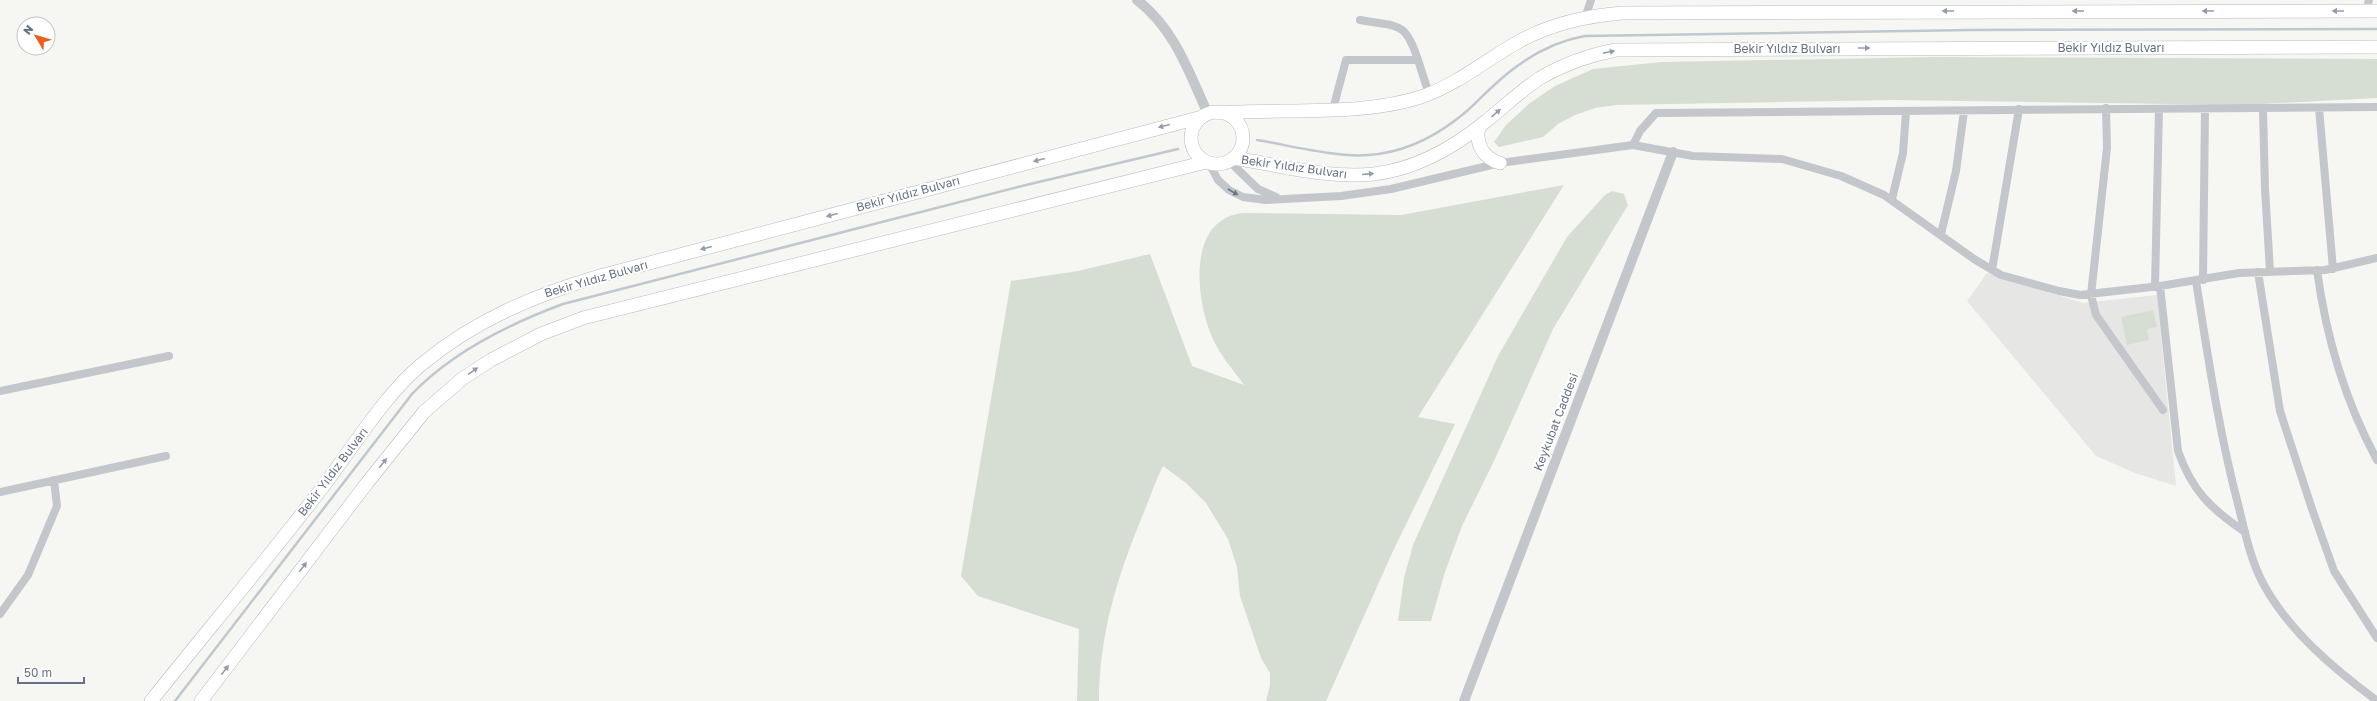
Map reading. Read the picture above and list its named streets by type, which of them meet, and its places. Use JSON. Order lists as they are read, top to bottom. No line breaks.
{"streets":{"main road":["Bekir Yıldız Bulvarı"],"street":["Keykubat Caddesi"]},"scale_bar":"50 m","north":"top left"}
